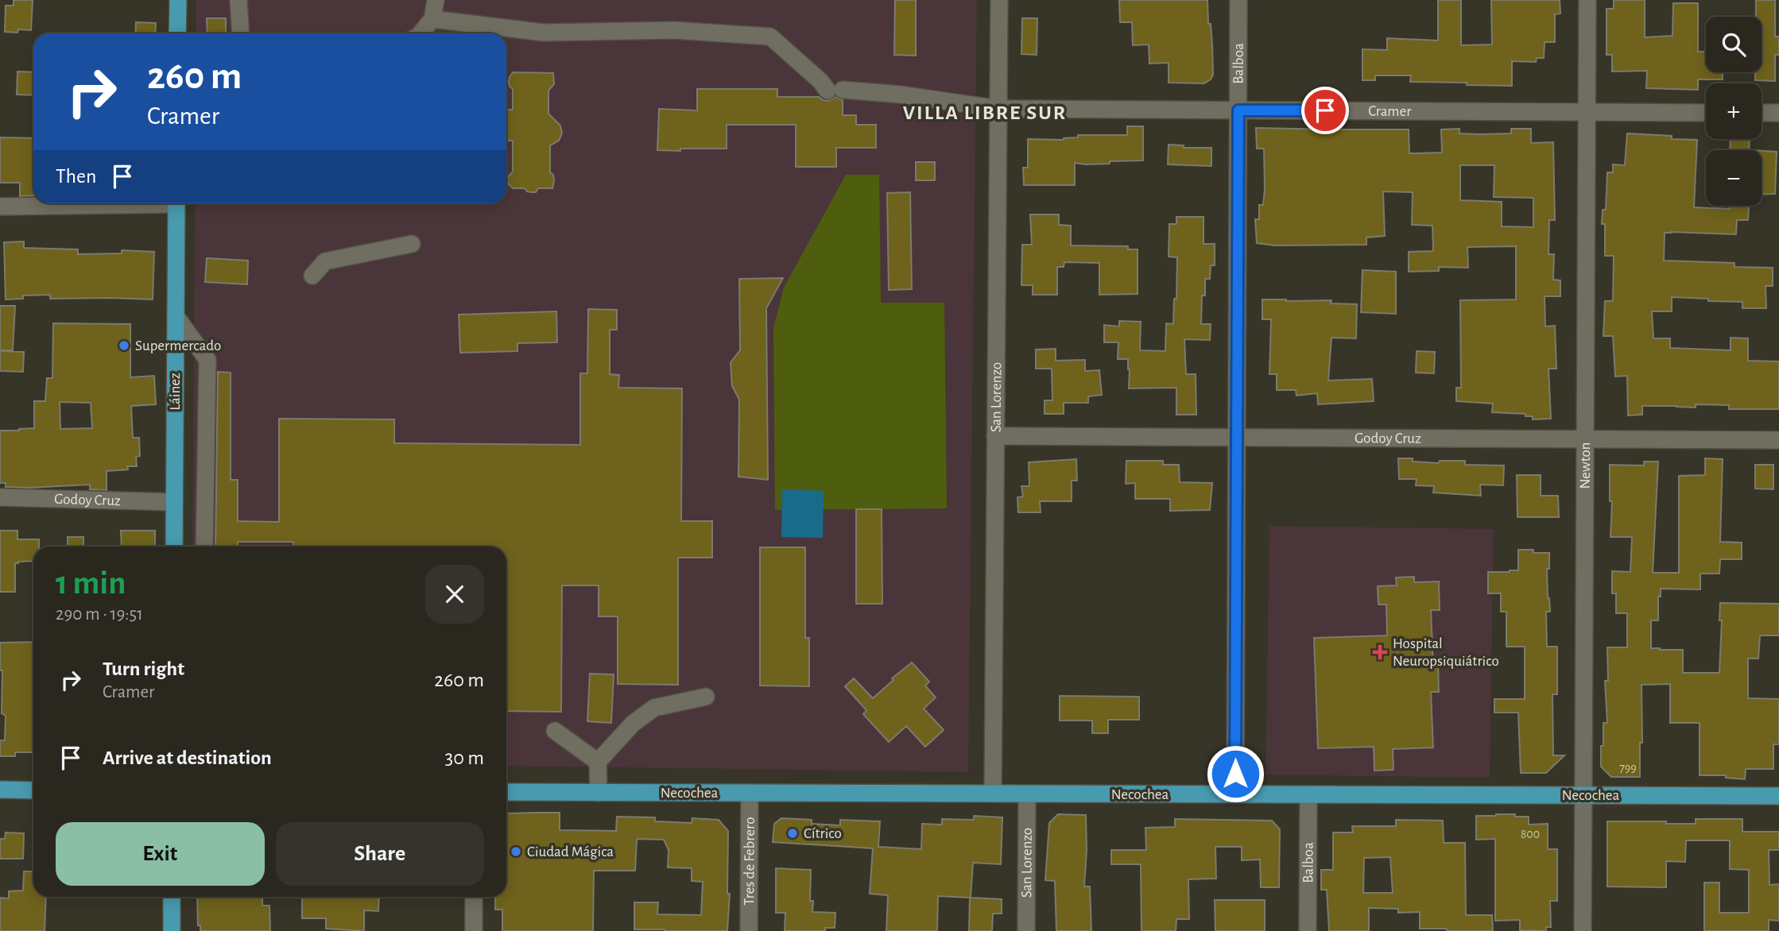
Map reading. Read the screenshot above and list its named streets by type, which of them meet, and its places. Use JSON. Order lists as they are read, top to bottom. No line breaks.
{"streets":{"main road":["Láinez","Necochea"],"street":["Balboa","Cramer","San Lorenzo","Godoy Cruz","Newton","Tres de Febrero"]},"crossings":[["Balboa","Cramer"],["Balboa","Godoy Cruz"],["Balboa","Necochea"],["Cramer","San Lorenzo"],["Cramer","Newton"],["Láinez","Godoy Cruz"],["San Lorenzo","Godoy Cruz"],["San Lorenzo","Necochea"],["Godoy Cruz","Newton"],["Newton","Necochea"],["Necochea","Tres de Febrero"]],"districts":["VILLA LIBRE SUR"],"places":{"other":["Supermercado","Cítrico","Ciudad Mágica"],"health":["Hospital Neuropsiquiátrico"]},"house_numbers":["799","800"],"page":{"map_buttons":["+","−"],"turn":["260 m","Cramer"],"then":"Then","heading":["1 min","290 m · 19:51"],"list":[{"name":"Turn right","note":"Cramer","value":"260 m"},{"name":"Arrive at destination","value":"30 m"}],"buttons":["Exit","Share"]}}
